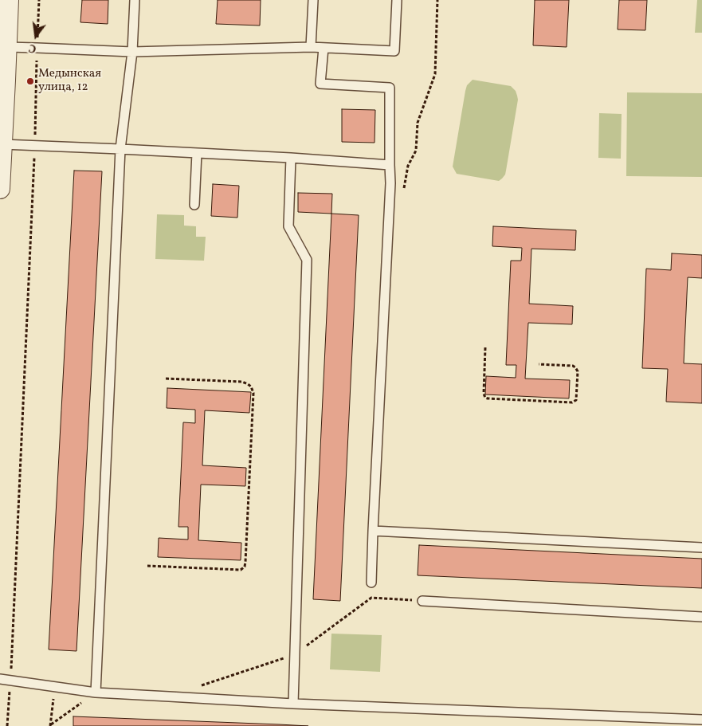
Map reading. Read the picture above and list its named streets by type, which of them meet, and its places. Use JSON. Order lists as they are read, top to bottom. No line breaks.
{"places":["Медынская улица, 12"],"north":"bottom"}
